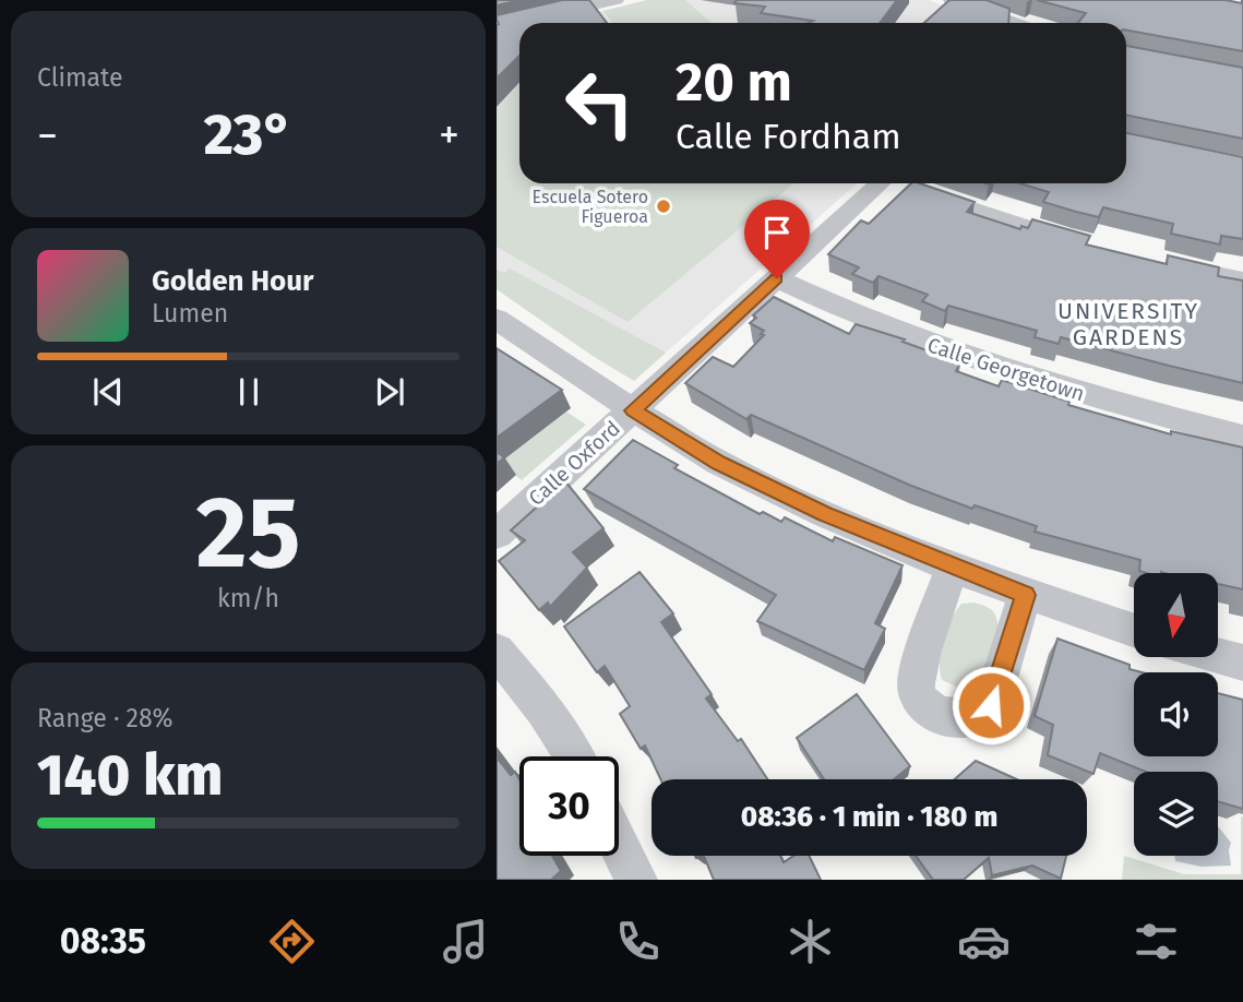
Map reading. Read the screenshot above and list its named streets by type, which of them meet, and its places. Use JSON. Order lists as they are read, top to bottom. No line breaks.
{"streets":{"street":["Calle Georgetown","Calle Oxford"]},"crossings":[["Calle Georgetown","Calle Oxford"]],"districts":["UNIVERSITY GARDENS"],"places":["Escuela Sotero Figueroa"],"north":"bottom","page":{"tile":["Climate",["25","km/h"],["Range · 28%","140 km"]],"turn":["20 m","Calle Fordham"],"heat":["−","23°","+"],"song":["Golden Hour","Lumen"],"limit":"30","trip":"08:36 · 1 min · 180 m","tabs":"08:35"}}
